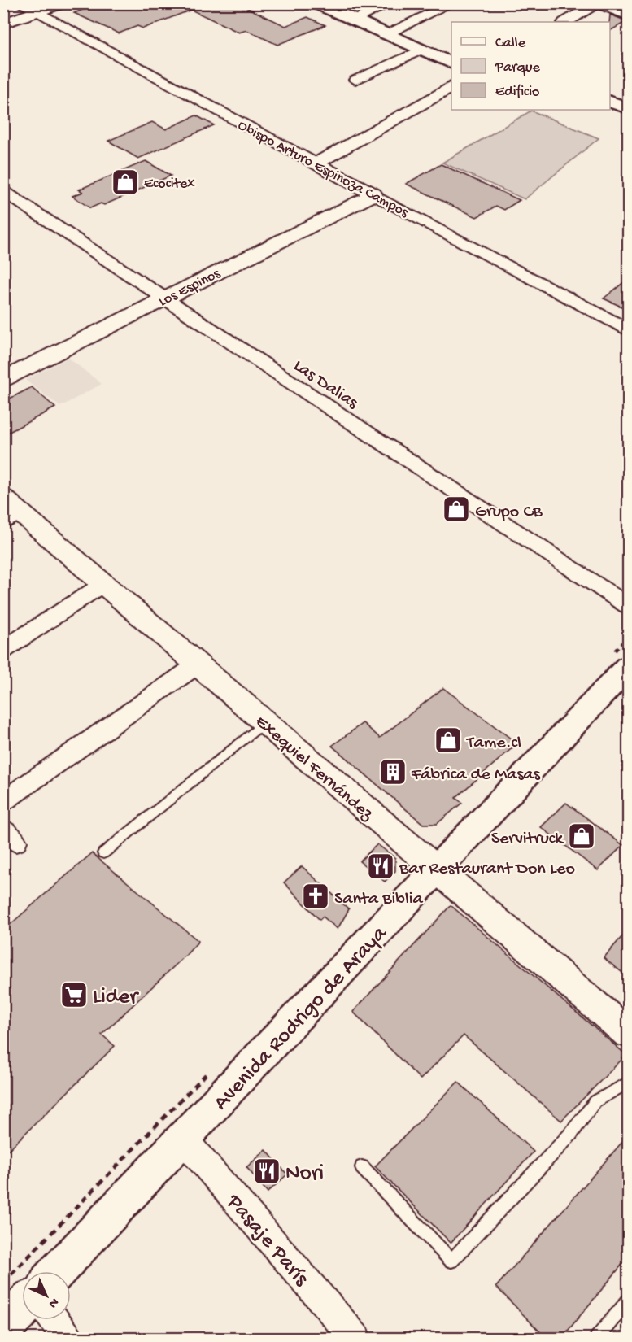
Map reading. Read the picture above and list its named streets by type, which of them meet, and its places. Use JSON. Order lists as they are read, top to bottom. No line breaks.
{"streets":{"main road":["Avenida Rodrigo de Araya"],"street":["Obispo Arturo Espinoza Campos","Los Espinos","Las Dalias","Exequiel Fernández","Pasaje París"]},"crossings":[["Obispo Arturo Espinoza Campos","Los Espinos"],["Los Espinos","Las Dalias"],["Exequiel Fernández","Avenida Rodrigo de Araya"],["Avenida Rodrigo de Araya","Pasaje París"]],"places":{"shop":["Ecocitex","Grupo CB","Tame.cl","Servitruck"],"building":["Fábrica de Masas"],"restaurant":["Bar Restaurant Don Leo","Nori"],"church":["Santa Biblia"],"supermarket":["Lider"]},"legend":["Calle","Parque","Edificio"],"north":"bottom right"}
